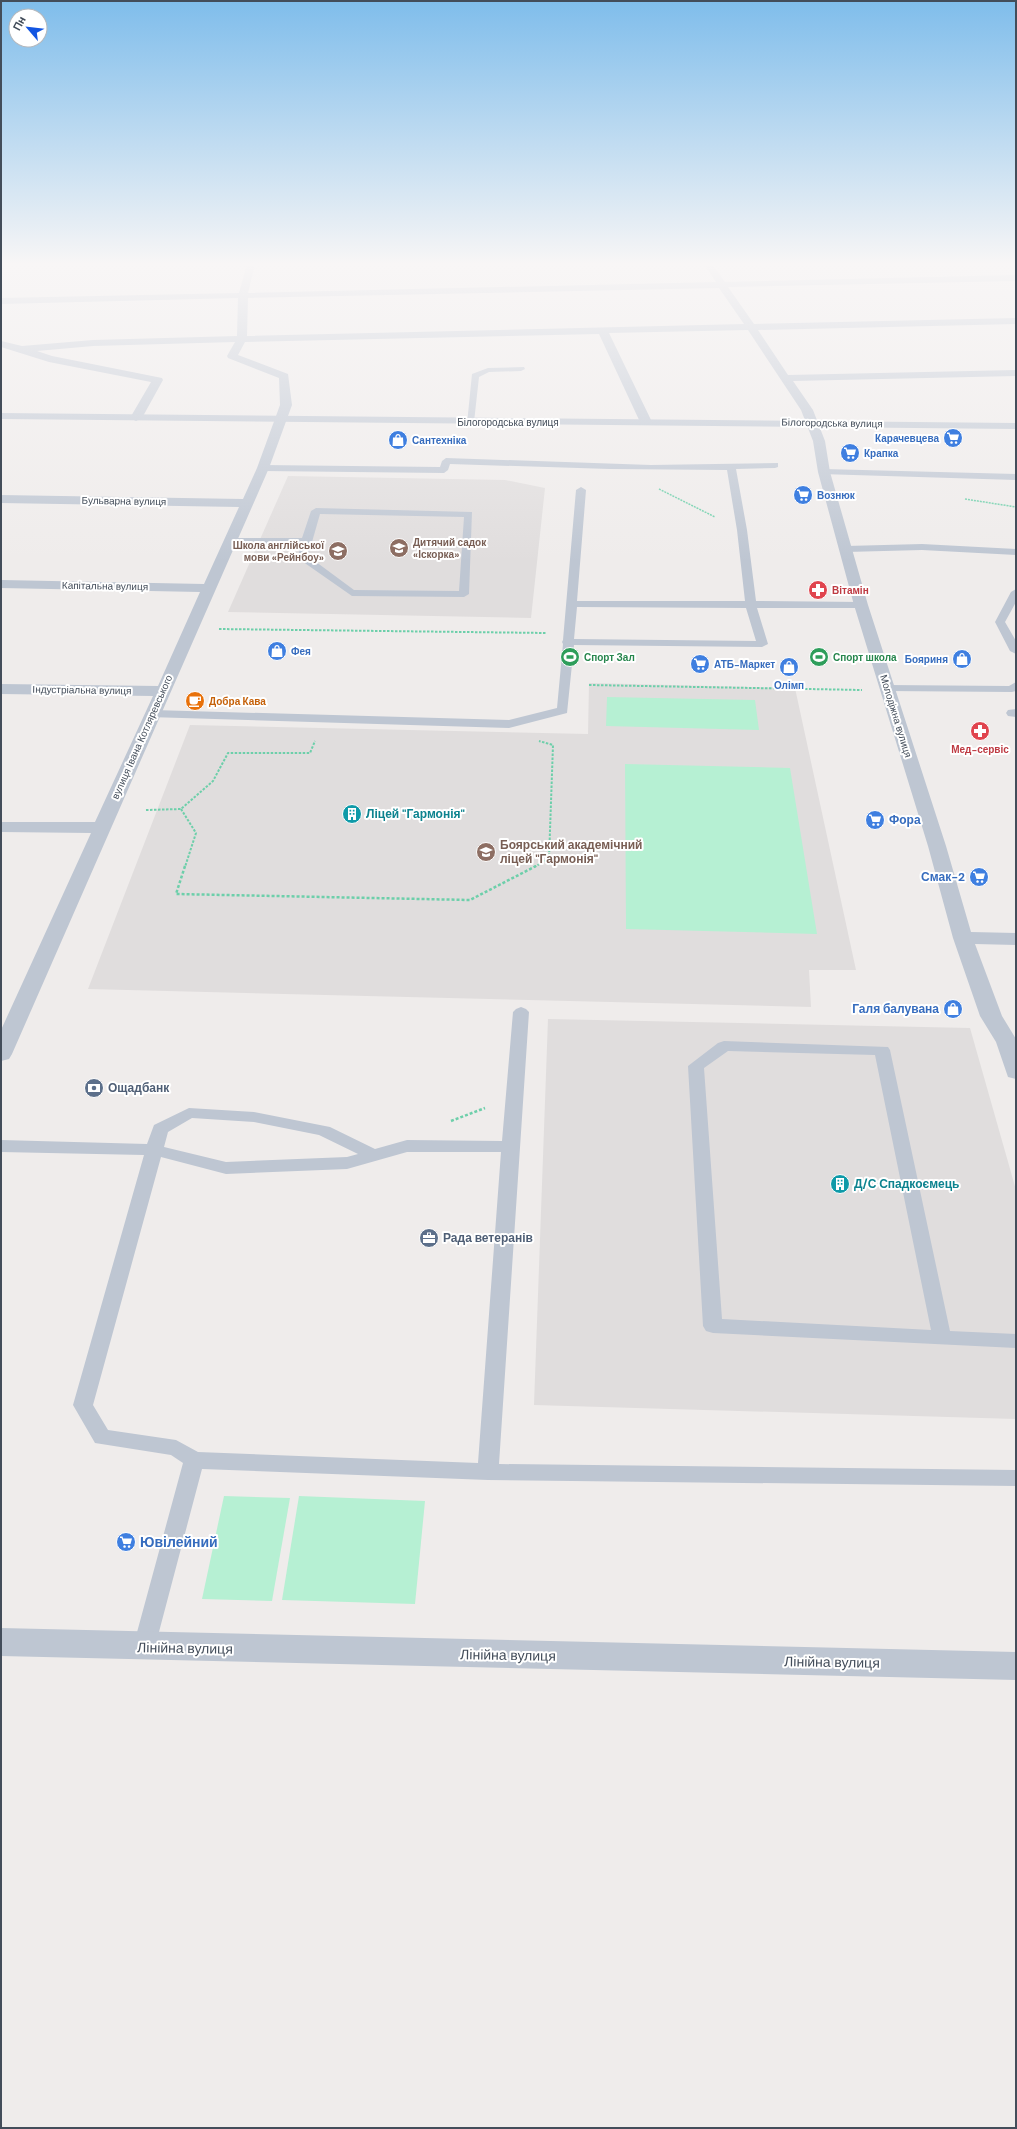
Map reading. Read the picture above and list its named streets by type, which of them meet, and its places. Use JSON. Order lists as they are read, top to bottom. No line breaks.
{"streets":{"street":["Білогородська вулиця","Бульварна вулиця","Капітальна вулиця","Індустріальна вулиця","Молодіжна вулиця","вулиця Івана Котляревського","Лінійна вулиця"]},"crossings":[["Білогородська вулиця","Молодіжна вулиця"],["Білогородська вулиця","вулиця Івана Котляревського"],["Бульварна вулиця","вулиця Івана Котляревського"],["Капітальна вулиця","вулиця Івана Котляревського"],["Індустріальна вулиця","вулиця Івана Котляревського"]],"places":{"supermarket":["Карачевцева","Крапка","Вознюк","АТБ-Маркет","Фора","Смак-2","Ювілейний"],"shop":["Сантехніка","Фея","Бояриня","Олімп","Галя балувана"],"school or university":["Дитячий садок «Іскорка»","Школа англійської мови «Рейнбоу»","Боярський академічний ліцей \"Гармонія\""],"pharmacy":["Вітамін","Мед-сервіс"],"sports":["Спорт Зал","Спорт школа"],"cafe":["Добра Кава"],"building":["Ліцей \"Гармонія\"","Д/С Спадкоємець"],"bank":["Ощадбанк"],"office":["Рада ветеранів"]},"north":"top left"}
